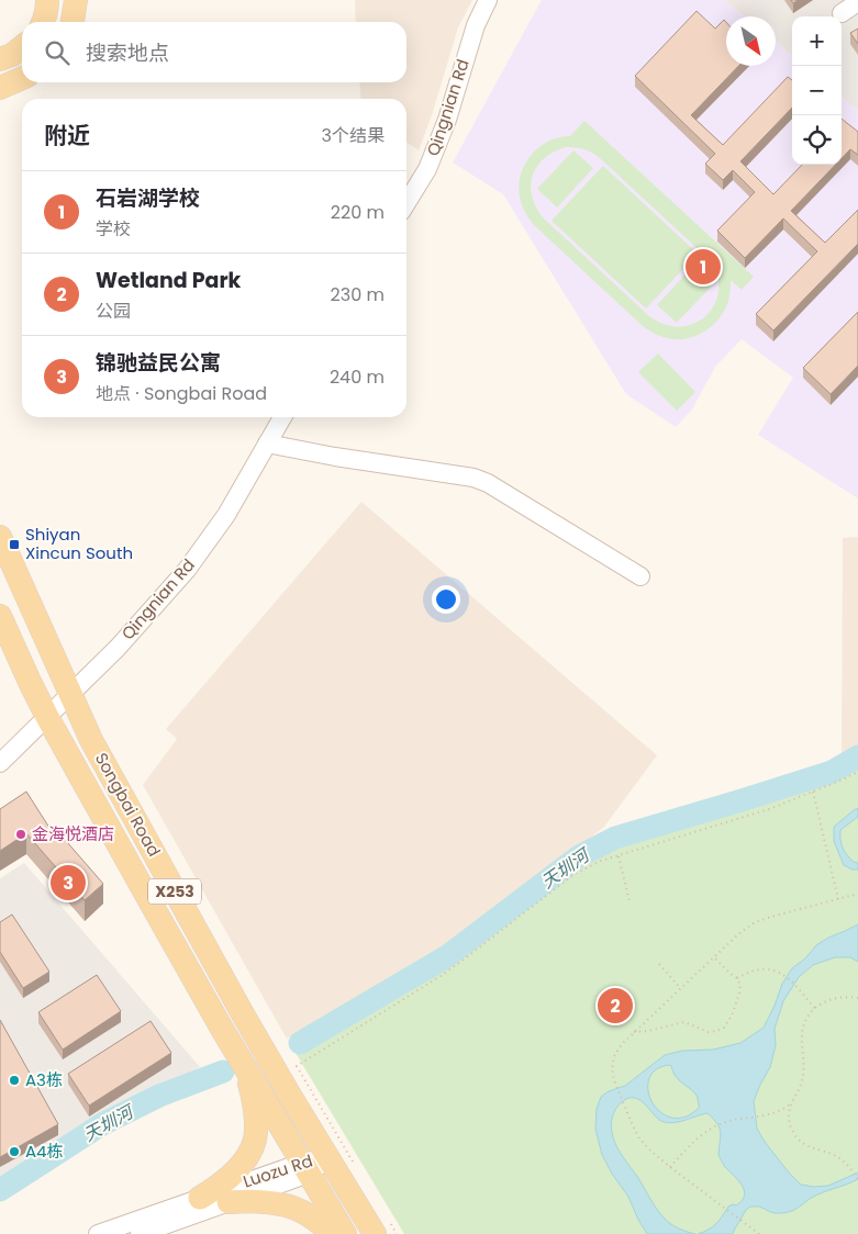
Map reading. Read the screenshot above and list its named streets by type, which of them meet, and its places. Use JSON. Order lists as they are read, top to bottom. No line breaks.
{"streets":{"main road":["Songbai Road","X253"],"street":["Qingnian Rd","Luozu Rd"]},"crossings":[["Qingnian Rd","Songbai Road"],["Songbai Road","Luozu Rd"]],"water":["天圳河"],"places":{"transit":["Shiyan Xincun South"],"other":["金海悦酒店","A3栋","A4栋"]},"north":"bottom right","page":{"map_buttons":["+","−"],"search":"搜索地点","heading":["附近","3个结果"],"list":[{"mark":"1","name":"石岩湖学校","note":"学校","value":"220 m"},{"mark":"2","name":"Wetland Park","note":"公园","value":"230 m"},{"mark":"3","name":"锦驰益民公寓","note":"地点 · Songbai Road","value":"240 m"}],"pins":["1","3","2"]}}
